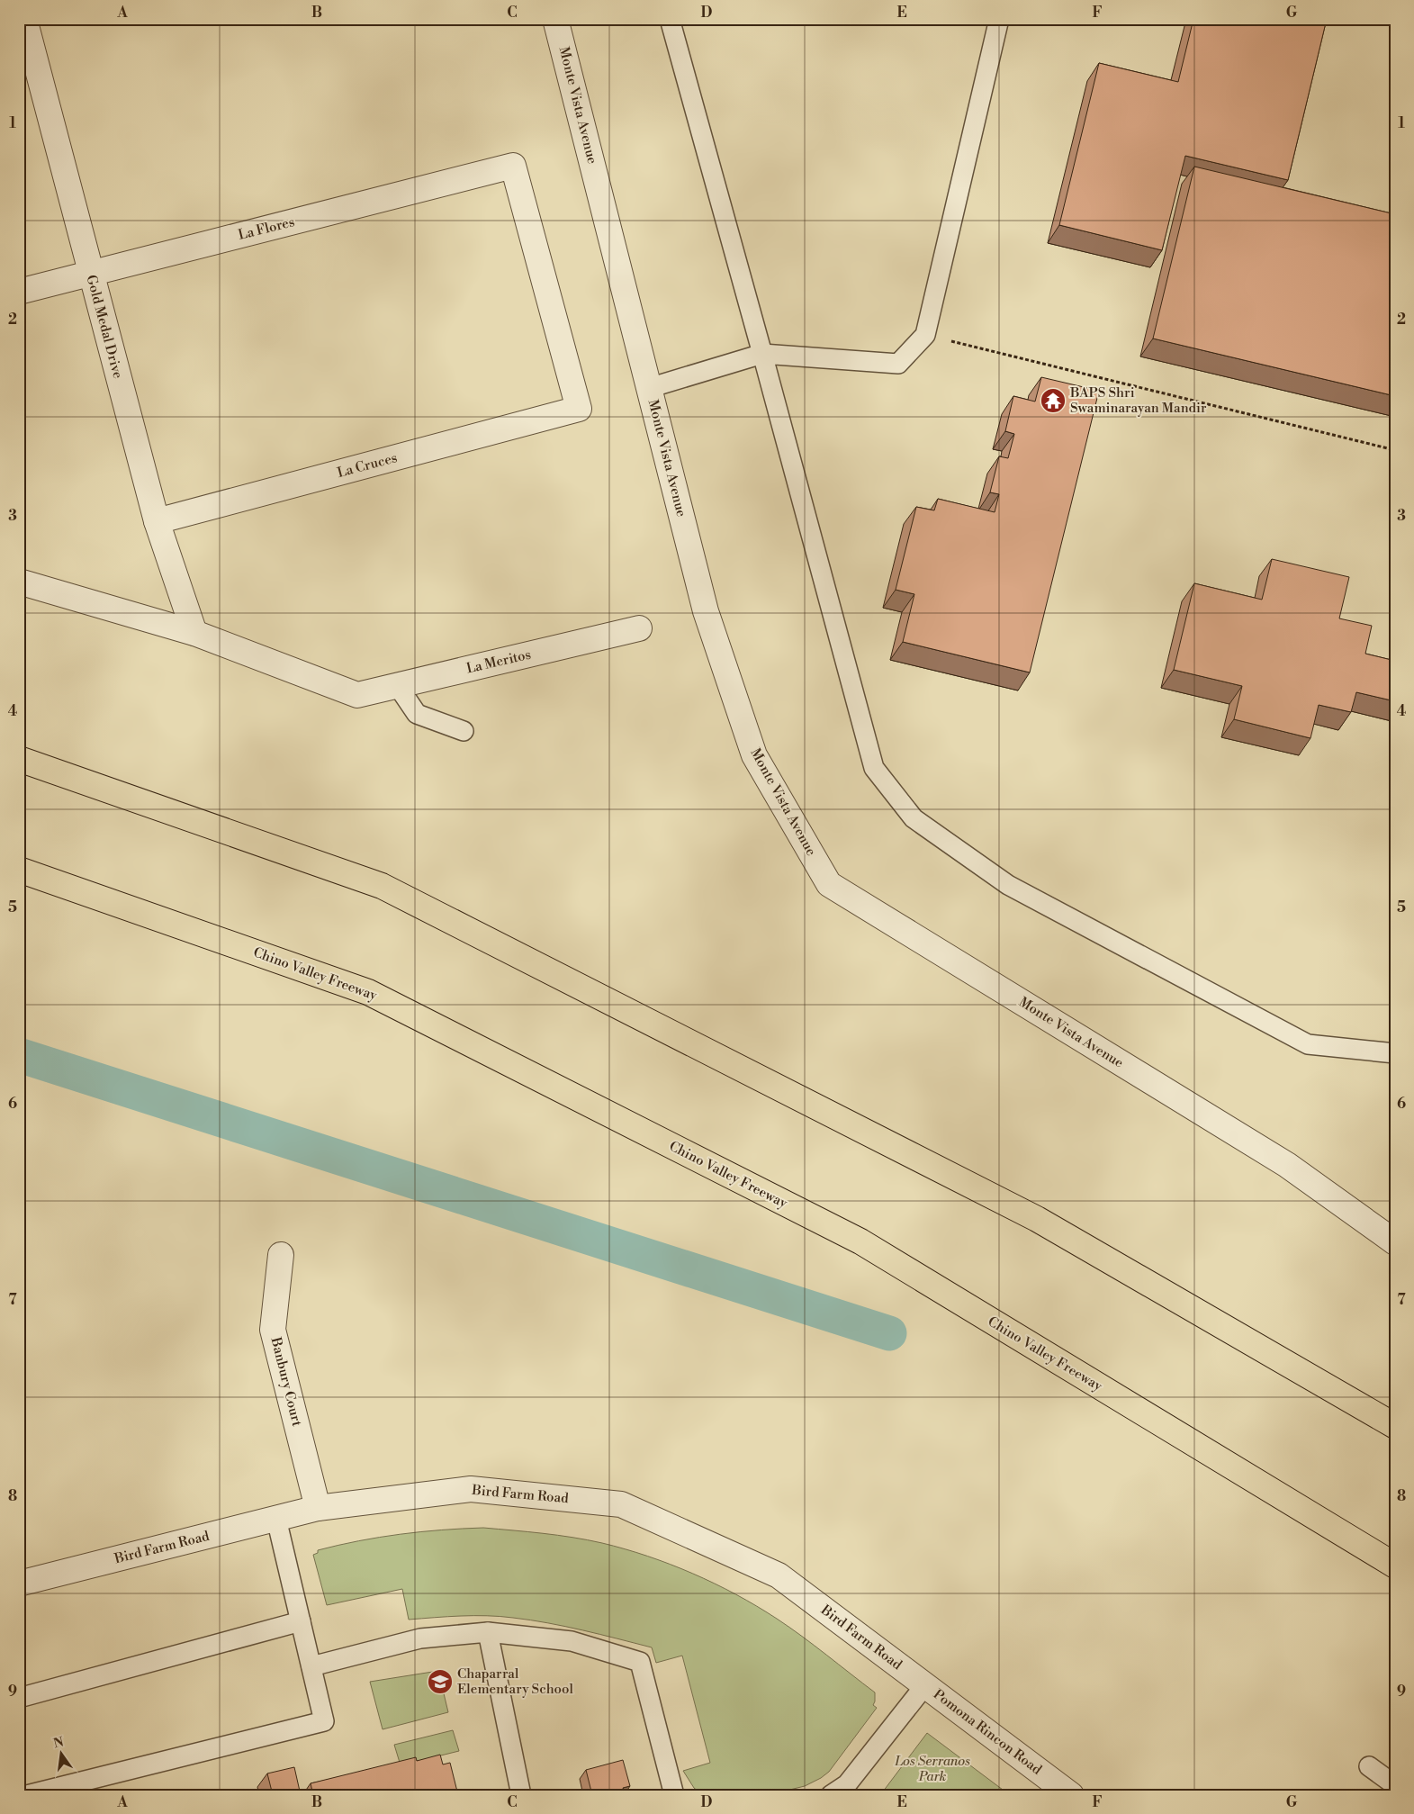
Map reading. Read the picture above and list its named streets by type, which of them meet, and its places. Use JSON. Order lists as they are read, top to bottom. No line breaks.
{"streets":{"highway":["Chino Valley Freeway"],"street":["Monte Vista Avenue","La Flores","Gold Medal Drive","La Cruces","La Meritos","Banbury Court","Bird Farm Road","Pomona Rincon Road"]},"crossings":[["La Flores","Gold Medal Drive"],["La Flores","La Cruces"],["Gold Medal Drive","La Cruces"],["Gold Medal Drive","La Meritos"],["Banbury Court","Bird Farm Road"],["Bird Farm Road","Pomona Rincon Road"]],"parks":["Los Serranos Park"],"places":{"temple":["BAPS Shri Swaminarayan Mandir"],"school or university":["Chaparral Elementary School"]},"north":"top","grid":{"columns":["A","B","C","D","E","F","G"],"rows":["1","2","3","4","5","6","7","8","9"]}}
